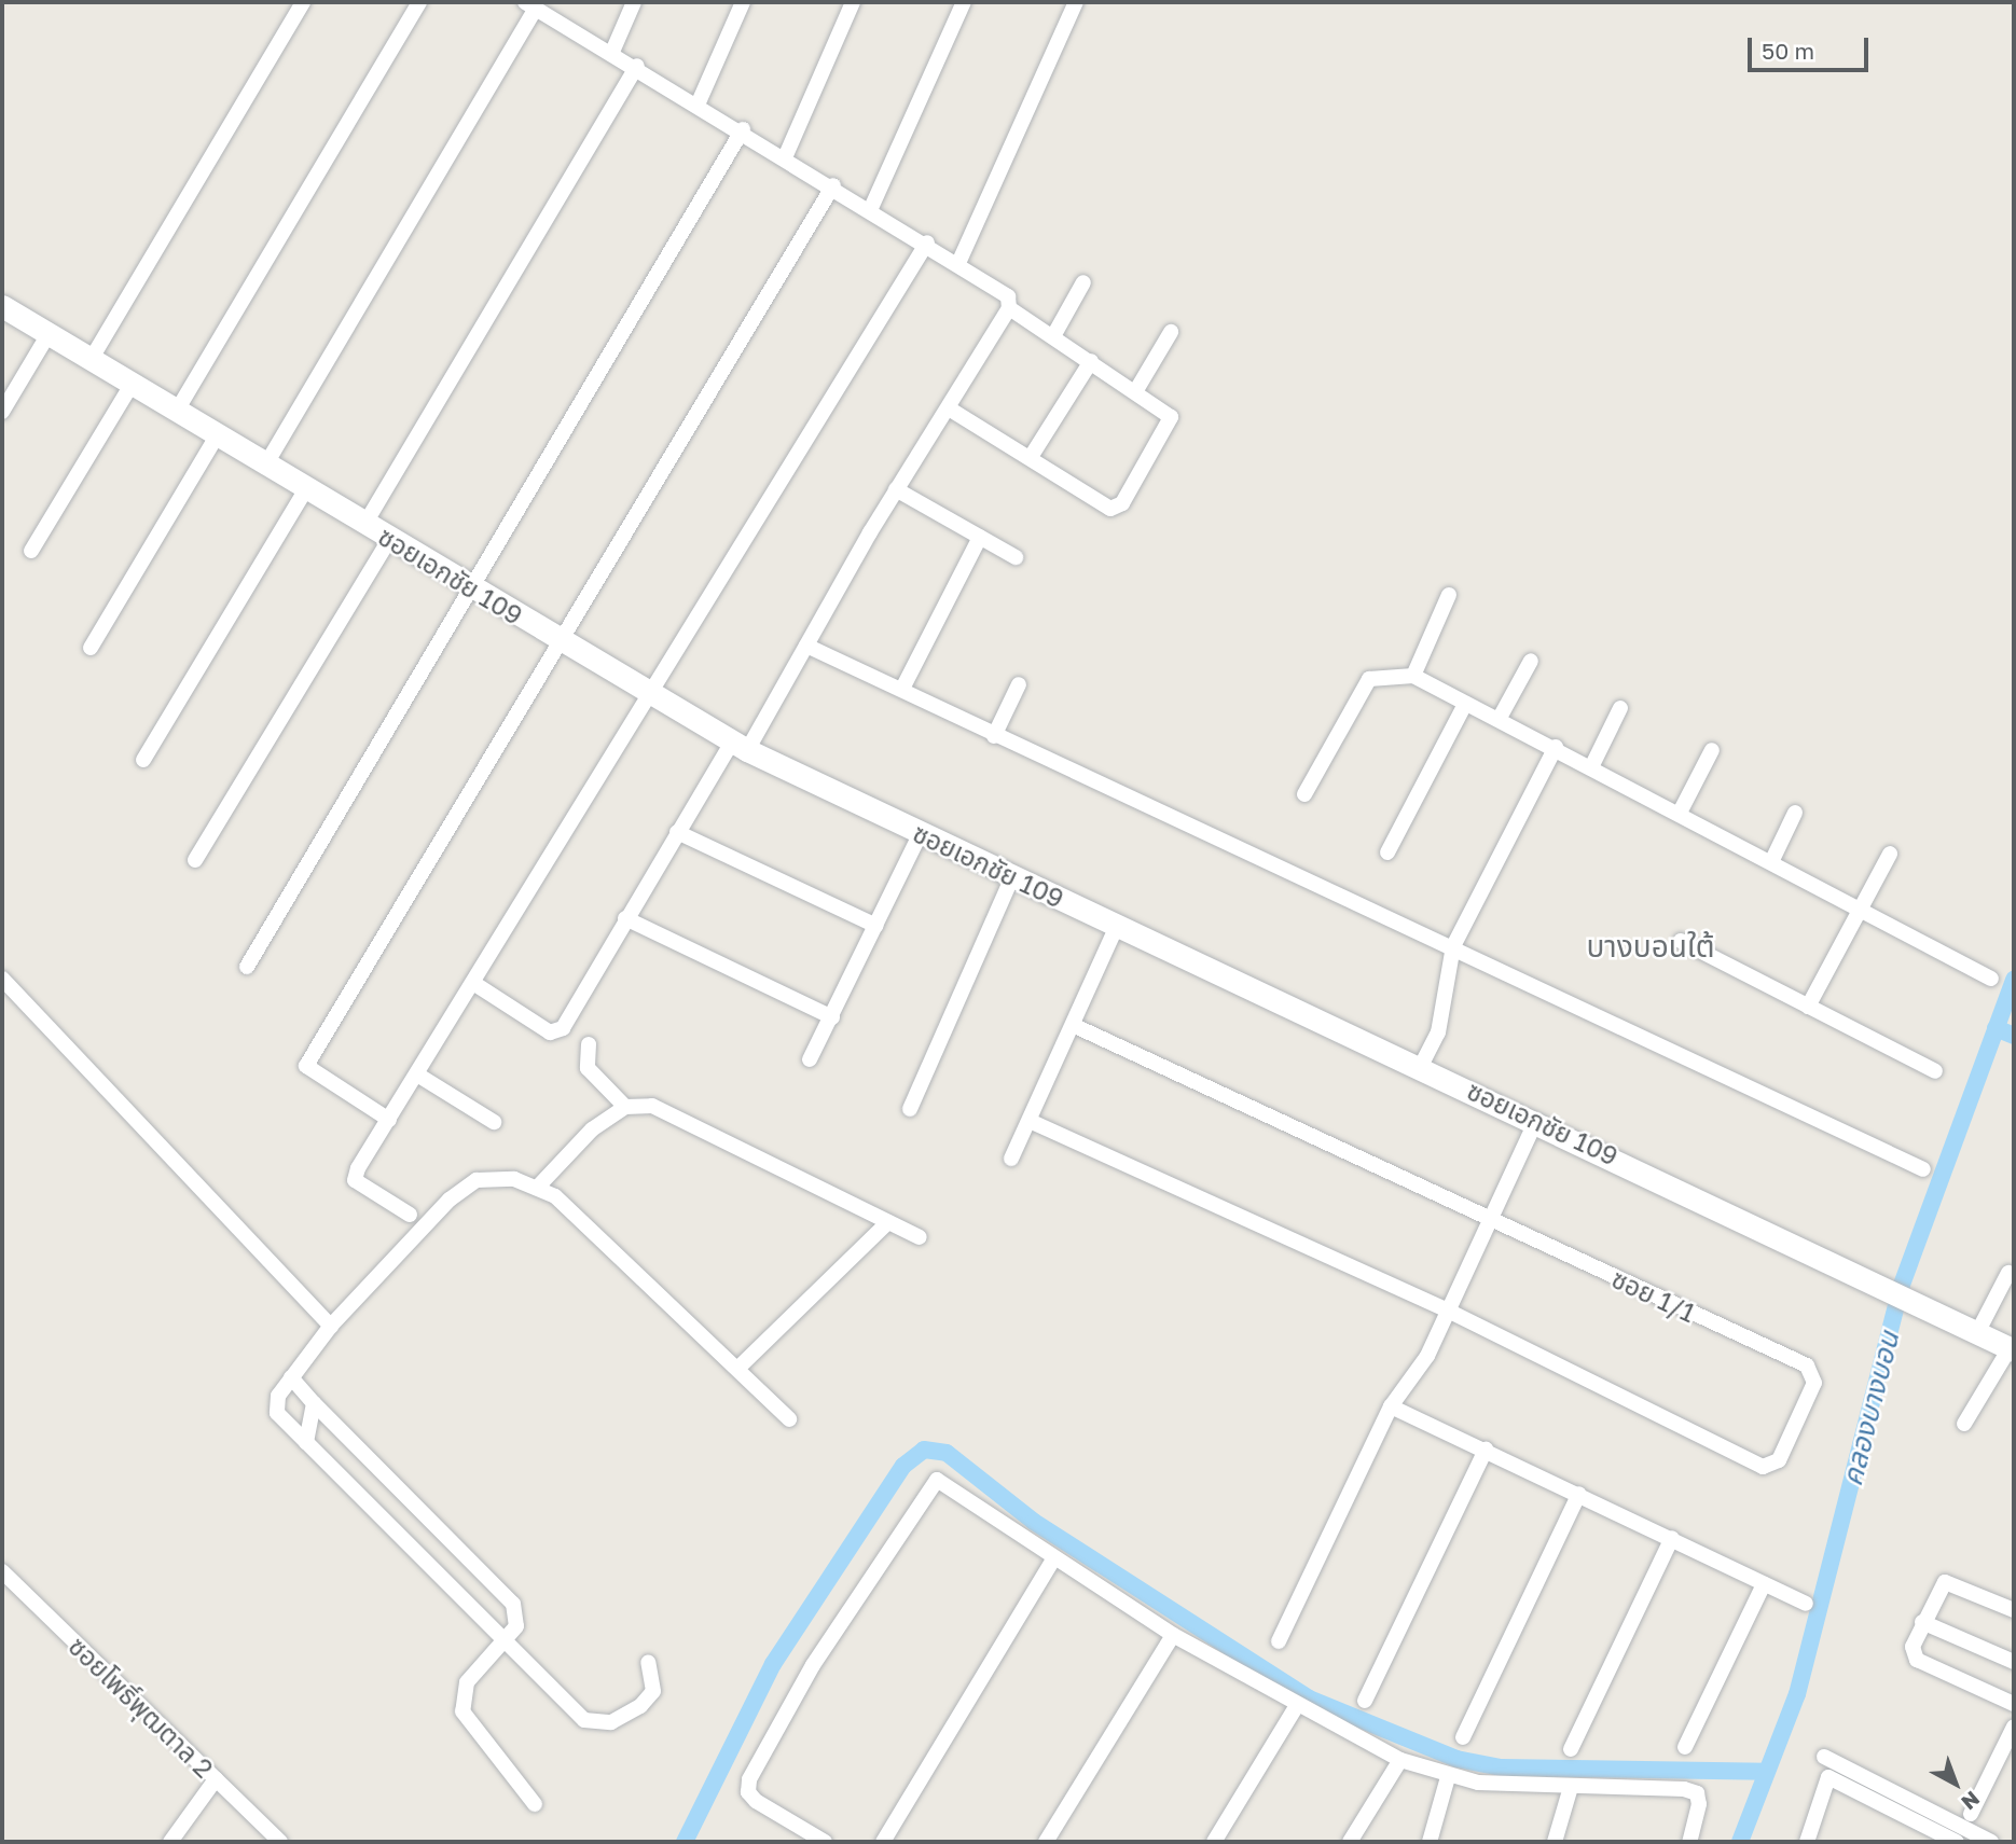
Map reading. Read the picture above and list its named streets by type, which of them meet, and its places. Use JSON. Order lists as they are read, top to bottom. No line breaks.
{"streets":{"street":["ซอยเอกชัย 109","ซอย 1/1","ซอยโพธิ์พุฒตาล 2"]},"districts":["บางบอนใต้"],"water":["คลองบางบอน"],"scale_bar":"50 m","north":"bottom right"}
